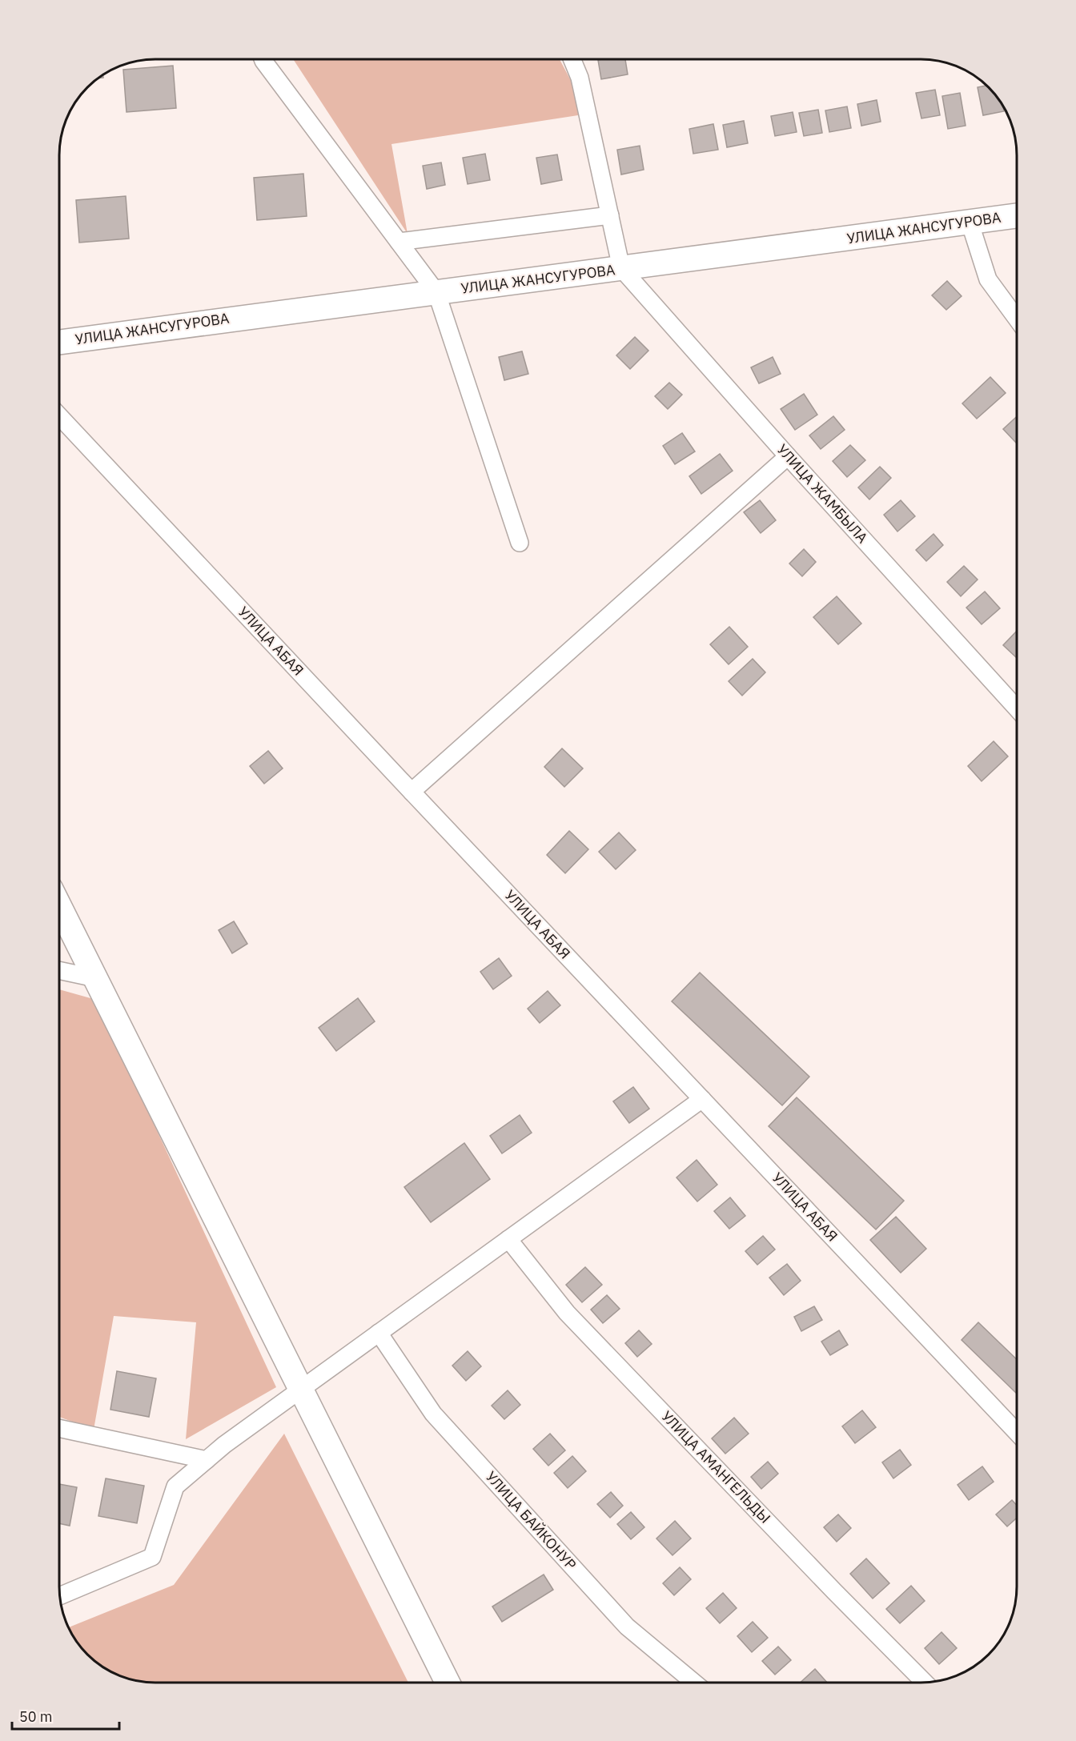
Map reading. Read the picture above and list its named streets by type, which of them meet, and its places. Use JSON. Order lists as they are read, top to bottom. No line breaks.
{"streets":{"main road":["УЛИЦА ЖАНСУГУРОВА"],"street":["УЛИЦА ЖАМБЫЛА","УЛИЦА АБАЯ","УЛИЦА АМАНГЕЛЬДЫ","УЛИЦА БАЙКОНУР"]},"crossings":[["УЛИЦА ЖАНСУГУРОВА","УЛИЦА ЖАМБЫЛА"]],"scale_bar":"50 m"}
